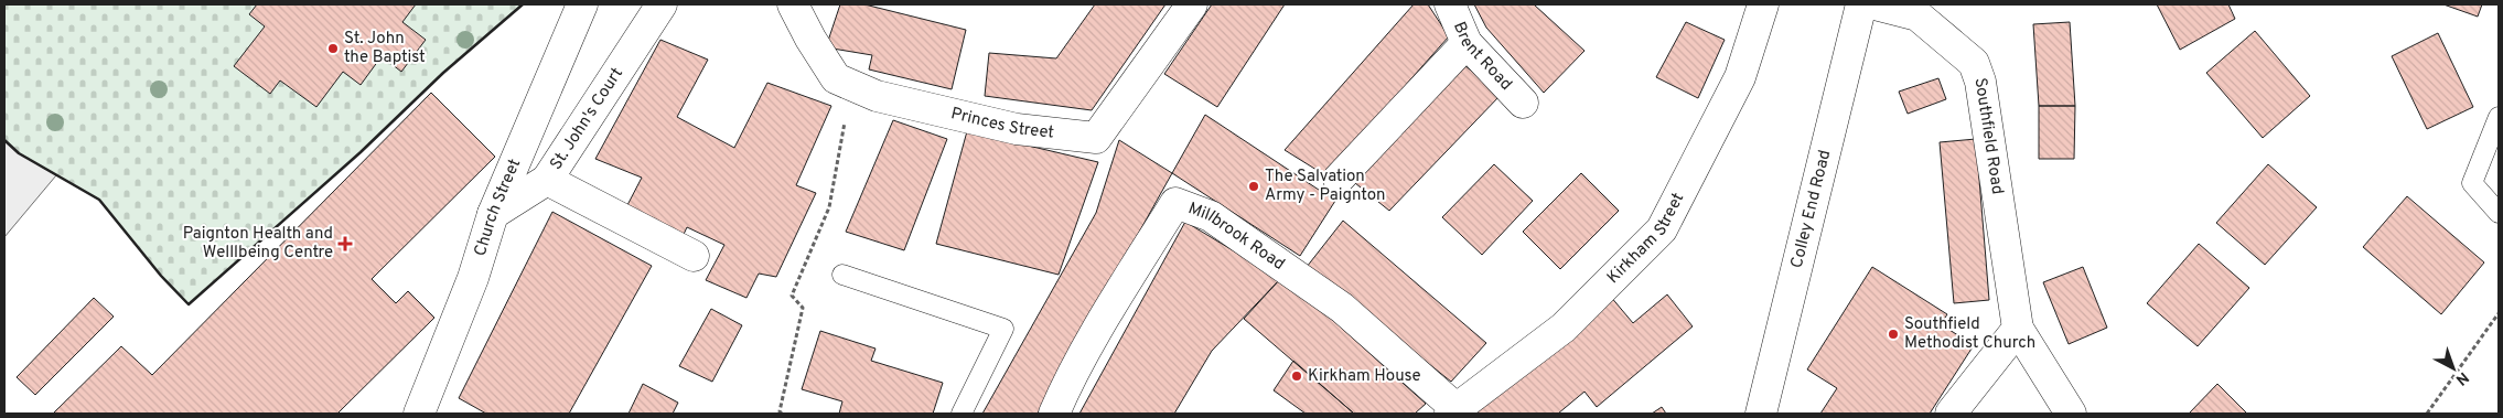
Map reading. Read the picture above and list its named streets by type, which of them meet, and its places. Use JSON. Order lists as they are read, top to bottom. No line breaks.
{"streets":{"street":["Brent Road","St. John's Court","Princes Street","Southfield Road","Church Street","Colley End Road","Kirkham Street","Millbrook Road"]},"crossings":[["St. John's Court","Church Street"],["Kirkham Street","Millbrook Road"]],"places":{"other":["St. John the Baptist","The Salvation Army - Paignton","Southfield Methodist Church","Kirkham House"],"health":["Paignton Health and Welllbeing Centre"]},"north":"bottom right"}
